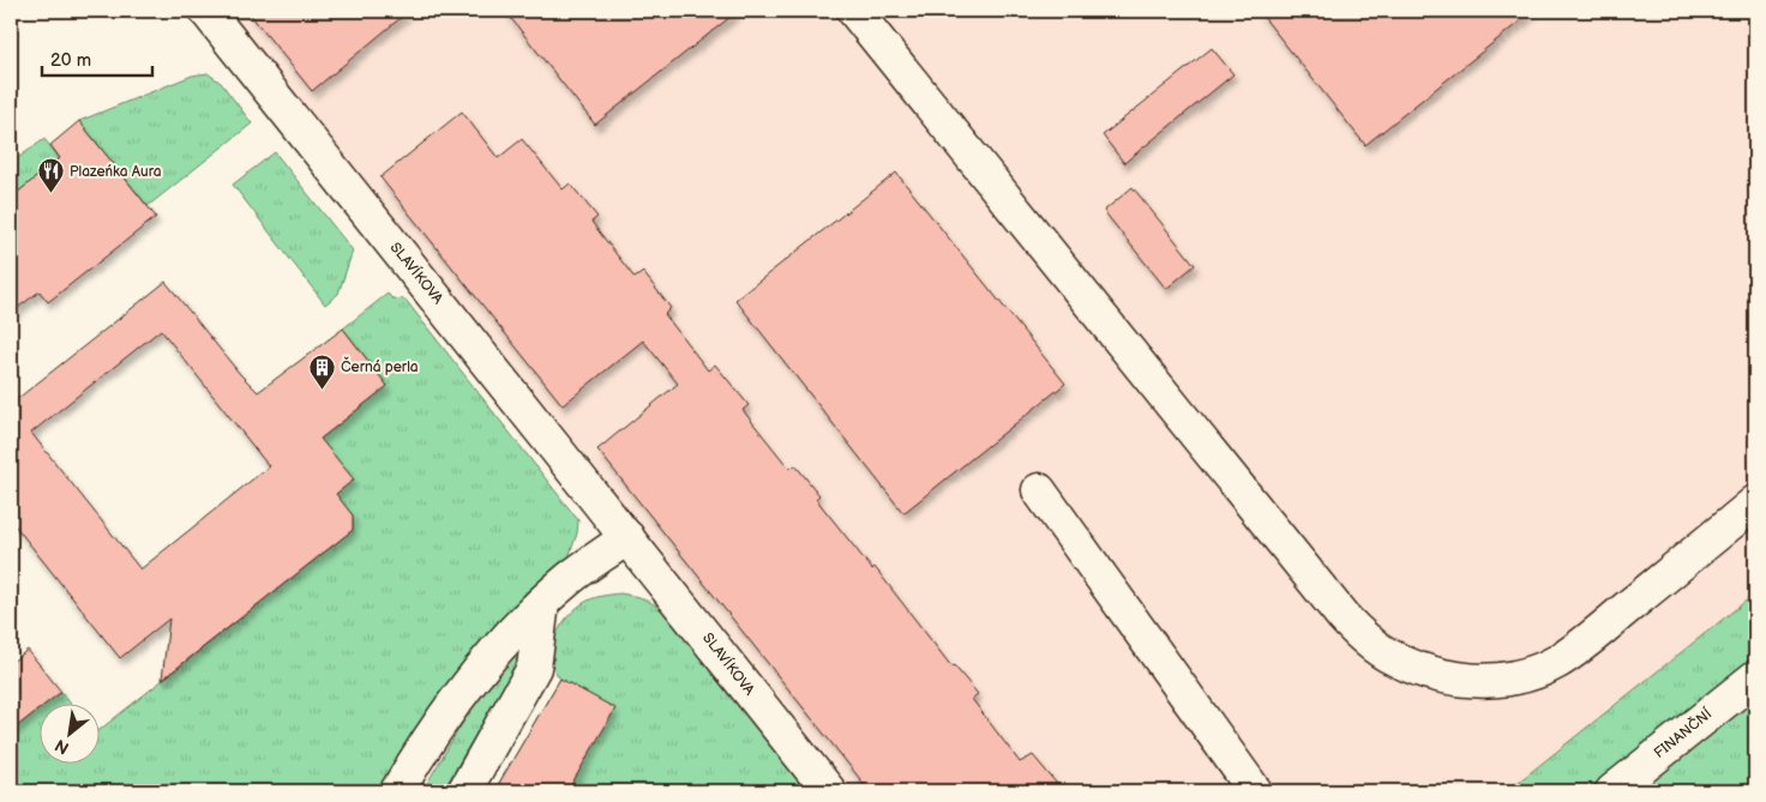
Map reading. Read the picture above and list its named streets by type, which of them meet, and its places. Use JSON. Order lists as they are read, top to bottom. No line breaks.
{"streets":{"street":["SLAVÍKOVA","FINANČNÍ"]},"places":{"restaurant":["Plazeńka Aura"],"building":["Černá perla"]},"scale_bar":"20 m","north":"bottom left"}
